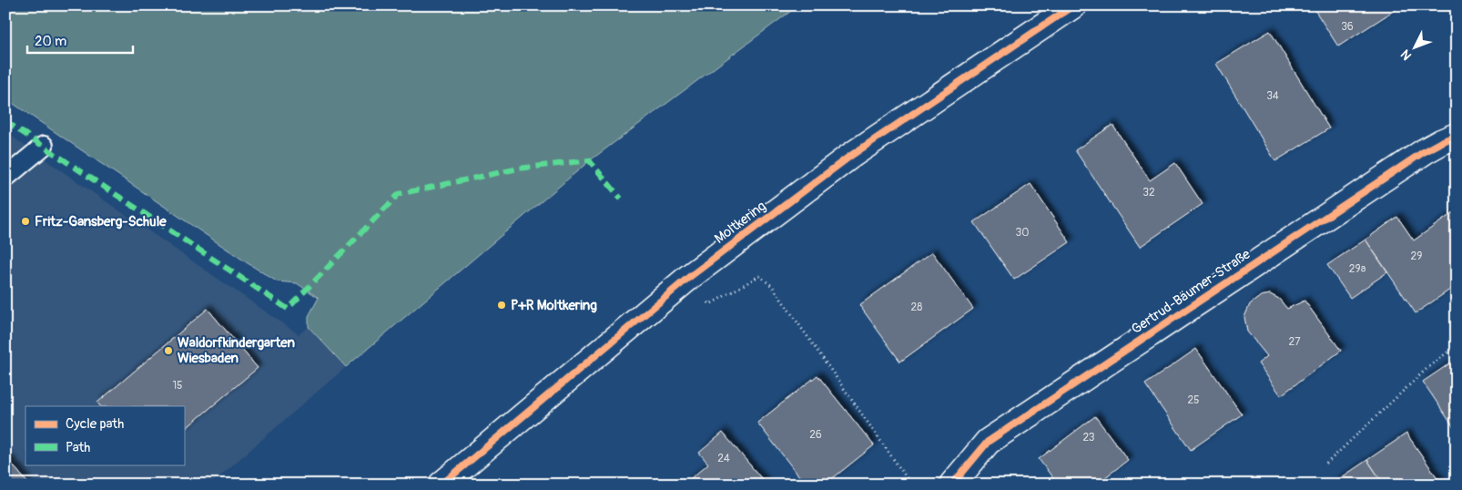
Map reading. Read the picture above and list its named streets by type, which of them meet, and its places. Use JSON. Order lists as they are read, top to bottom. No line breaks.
{"streets":{"street":["Moltkering","Gertrud-Bäumer-Straße"]},"places":["Fritz-Gansberg-Schule","P+R Moltkering","Waldorfkindergarten Wiesbaden"],"house_numbers":["36","34","32","30","29","29a","28","27","15","25","26","23","24"],"legend":["Cycle path","Path"],"scale_bar":"20 m","north":"bottom left"}
